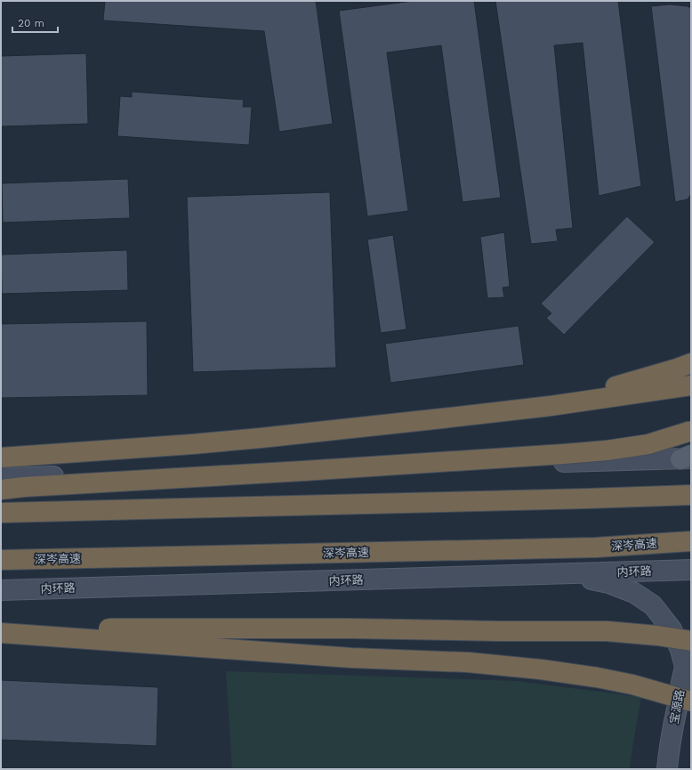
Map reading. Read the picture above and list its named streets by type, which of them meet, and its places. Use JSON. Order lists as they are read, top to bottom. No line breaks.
{"streets":{"highway":["深岑高速"],"main road":["内环路","宝源路"]},"scale_bar":"20 m"}
